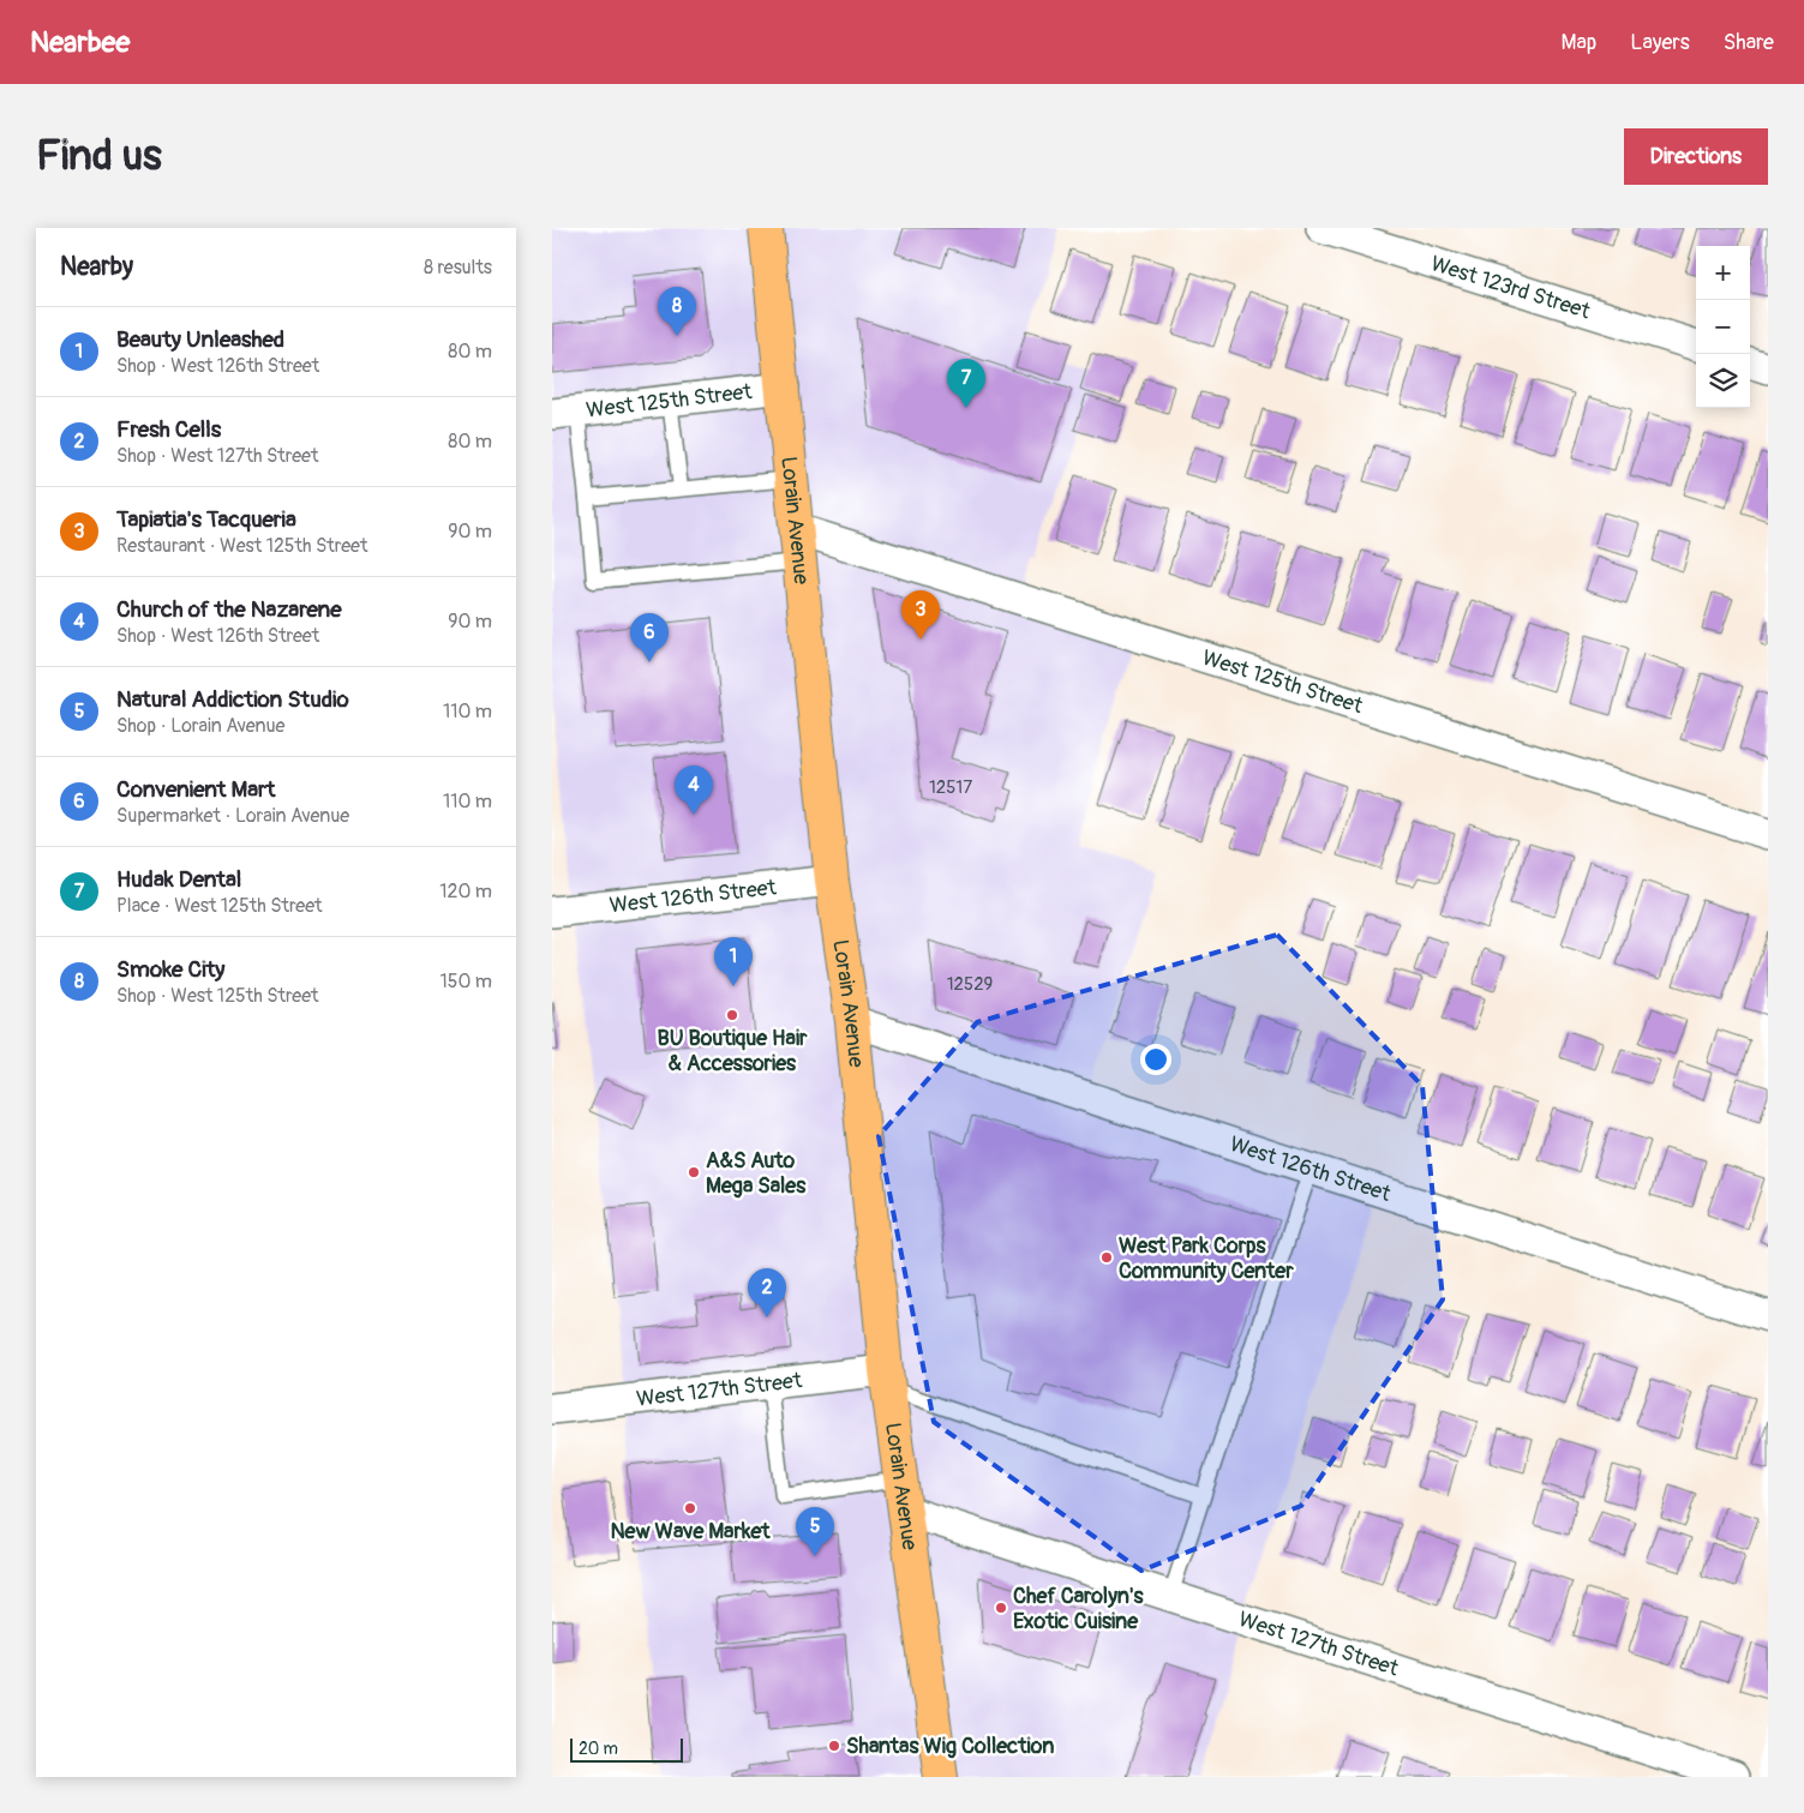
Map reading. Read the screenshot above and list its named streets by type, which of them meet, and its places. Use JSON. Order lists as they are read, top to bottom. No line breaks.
{"streets":{"main road":["Lorain Avenue"],"street":["West 123rd Street","West 125th Street","West 126th Street","West 127th Street"]},"crossings":[["West 125th Street","Lorain Avenue"],["Lorain Avenue","West 126th Street"],["Lorain Avenue","West 127th Street"]],"places":["BU Boutique Hair & Accessories","A&S Auto Mega Sales","West Park Corps Community Center","New Wave Market","Chef Carolyn's Exotic Cuisine","Shantas Wig Collection"],"house_numbers":["12517","12529"],"scale_bar":"20 m","page":{"header":"Nearbee","nav":["Map","Layers","Share"],"buttons":"Directions","title":"Find us","heading":["Nearby","8 results"],"map_buttons":["+","−"],"pins":["8","7","3","6","4","1","2","5"],"list":[{"mark":"1","name":"Beauty Unleashed","note":"Shop · West 126th Street","value":"80 m"},{"mark":"2","name":"Fresh Cells","note":"Shop · West 127th Street","value":"80 m"},{"mark":"3","name":"Tapiatia's Tacqueria","note":"Restaurant · West 125th Street","value":"90 m"},{"mark":"4","name":"Church of the Nazarene","note":"Shop · West 126th Street","value":"90 m"},{"mark":"5","name":"Natural Addiction Studio","note":"Shop · Lorain Avenue","value":"110 m"},{"mark":"6","name":"Convenient Mart","note":"Supermarket · Lorain Avenue","value":"110 m"},{"mark":"7","name":"Hudak Dental","note":"Place · West 125th Street","value":"120 m"},{"mark":"8","name":"Smoke City","note":"Shop · West 125th Street","value":"150 m"}],"scale":"20 m"}}
